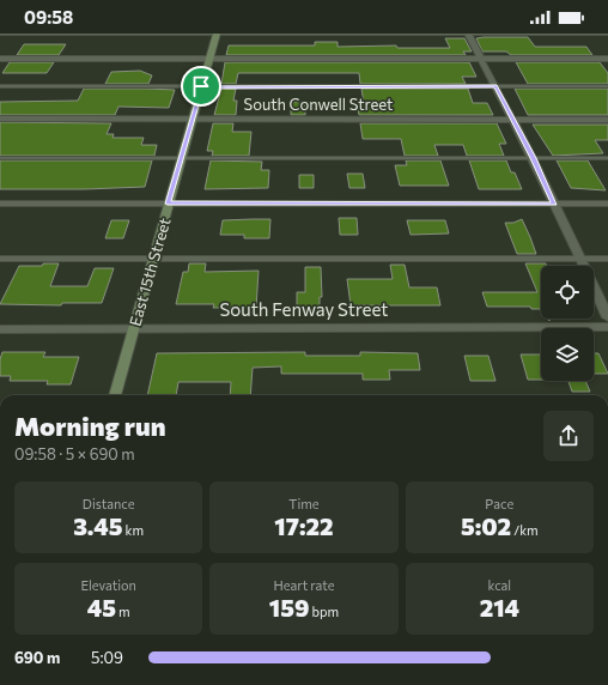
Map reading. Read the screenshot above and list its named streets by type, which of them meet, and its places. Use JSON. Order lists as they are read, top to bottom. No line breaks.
{"streets":{"main road":["East 15th Street"],"street":["South Conwell Street","South Fenway Street"]},"crossings":[["South Conwell Street","East 15th Street"],["East 15th Street","South Fenway Street"]],"page":{"status":"09:58","heading":["Morning run","09:58 · 5 × 690 m"],"stats":[["Distance","3.45 km"],["Time","17:22"],["Pace","5:02 /km"],["Elevation","45 m"],["Heart rate","159 bpm"],["kcal","214"]],"list":[{"name":"690 m","note":"5:09"}]}}
